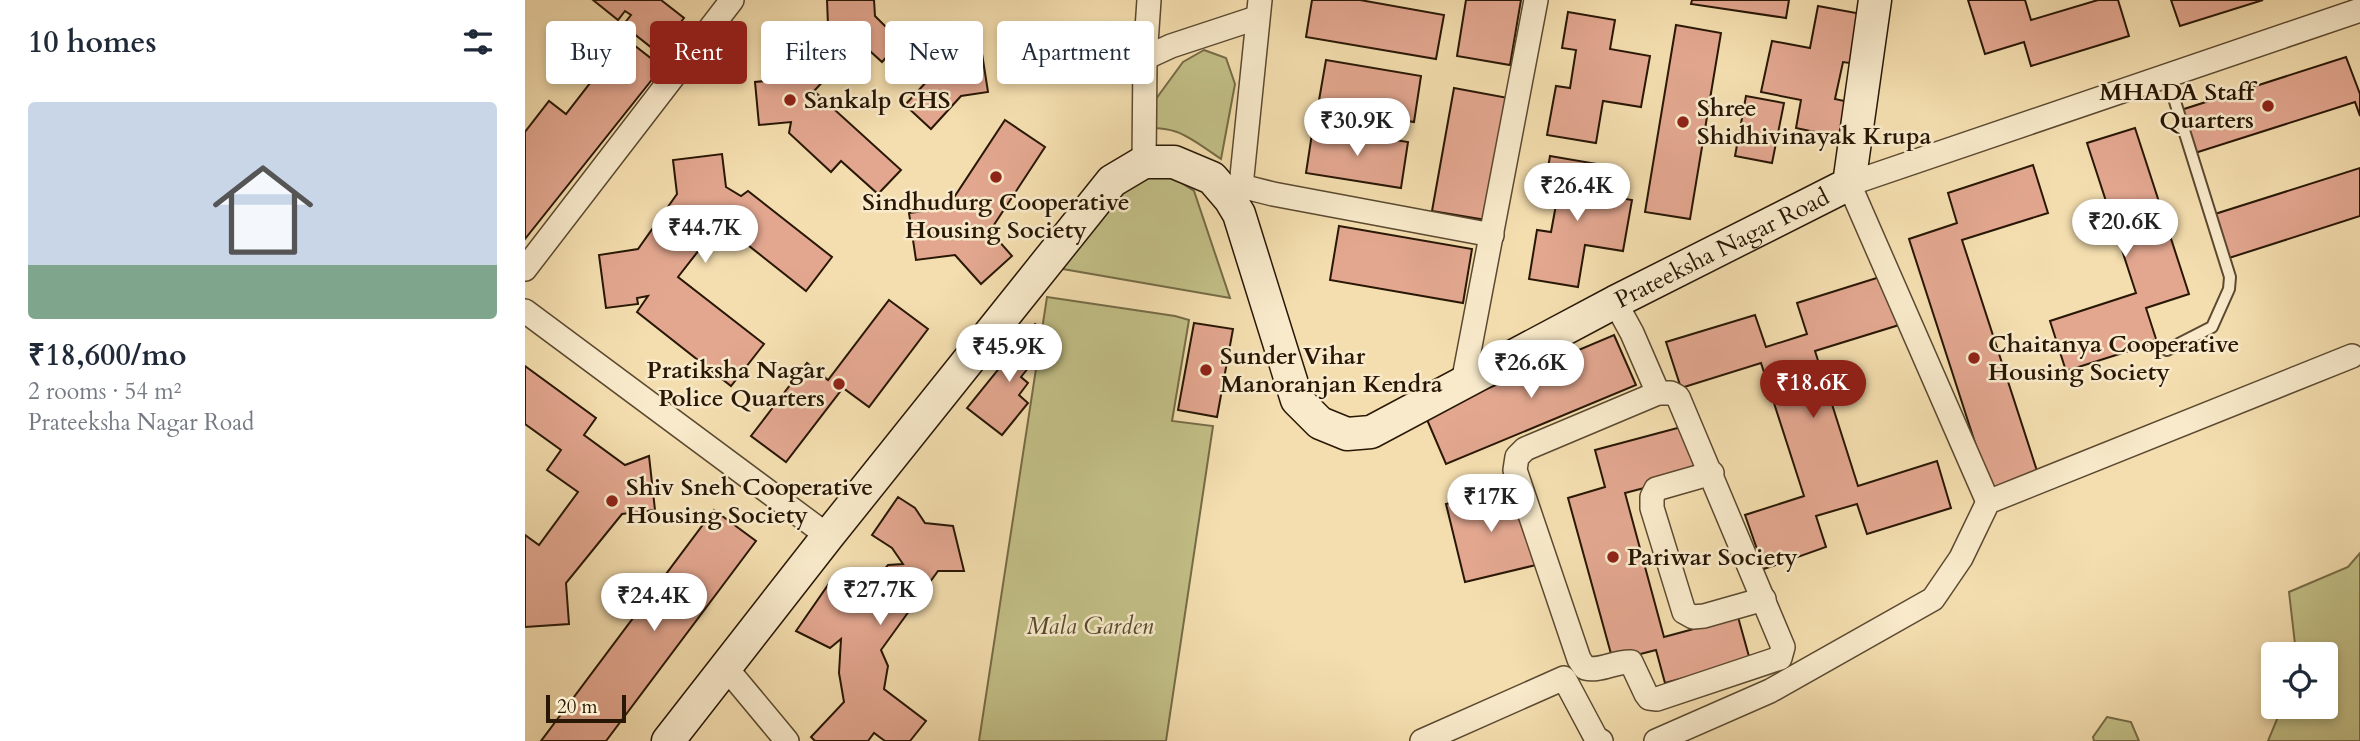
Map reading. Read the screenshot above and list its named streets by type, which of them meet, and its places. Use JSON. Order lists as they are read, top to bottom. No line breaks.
{"streets":{"street":["Prateeksha Nagar Road"]},"parks":["Mala Garden"],"places":["Sankalp CHS","MHADA Staff Quarters","Shree Shidhivinayak Krupa","Sindhudurg Cooperative Housing Society","Chaitanya Cooperative Housing Society","Sunder Vihar Manoranjan Kendra","Pratiksha Nagar Police Quarters","Shiv Sneh Cooperative Housing Society","Pariwar Society"],"scale_bar":"20 m","page":{"heading":"10 homes","chip":["Buy","Rent","Filters","New","Apartment"],"list":[{"name":"₹18,600/mo","note":"2 rooms · 54 m² · Prateeksha Nagar Road"}],"price":["₹30.9K","₹26.4K","₹20.6K","₹44.7K","₹45.9K","₹26.6K","₹18.6K","₹17K","₹27.7K","₹24.4K"],"scale":"20 m"}}
